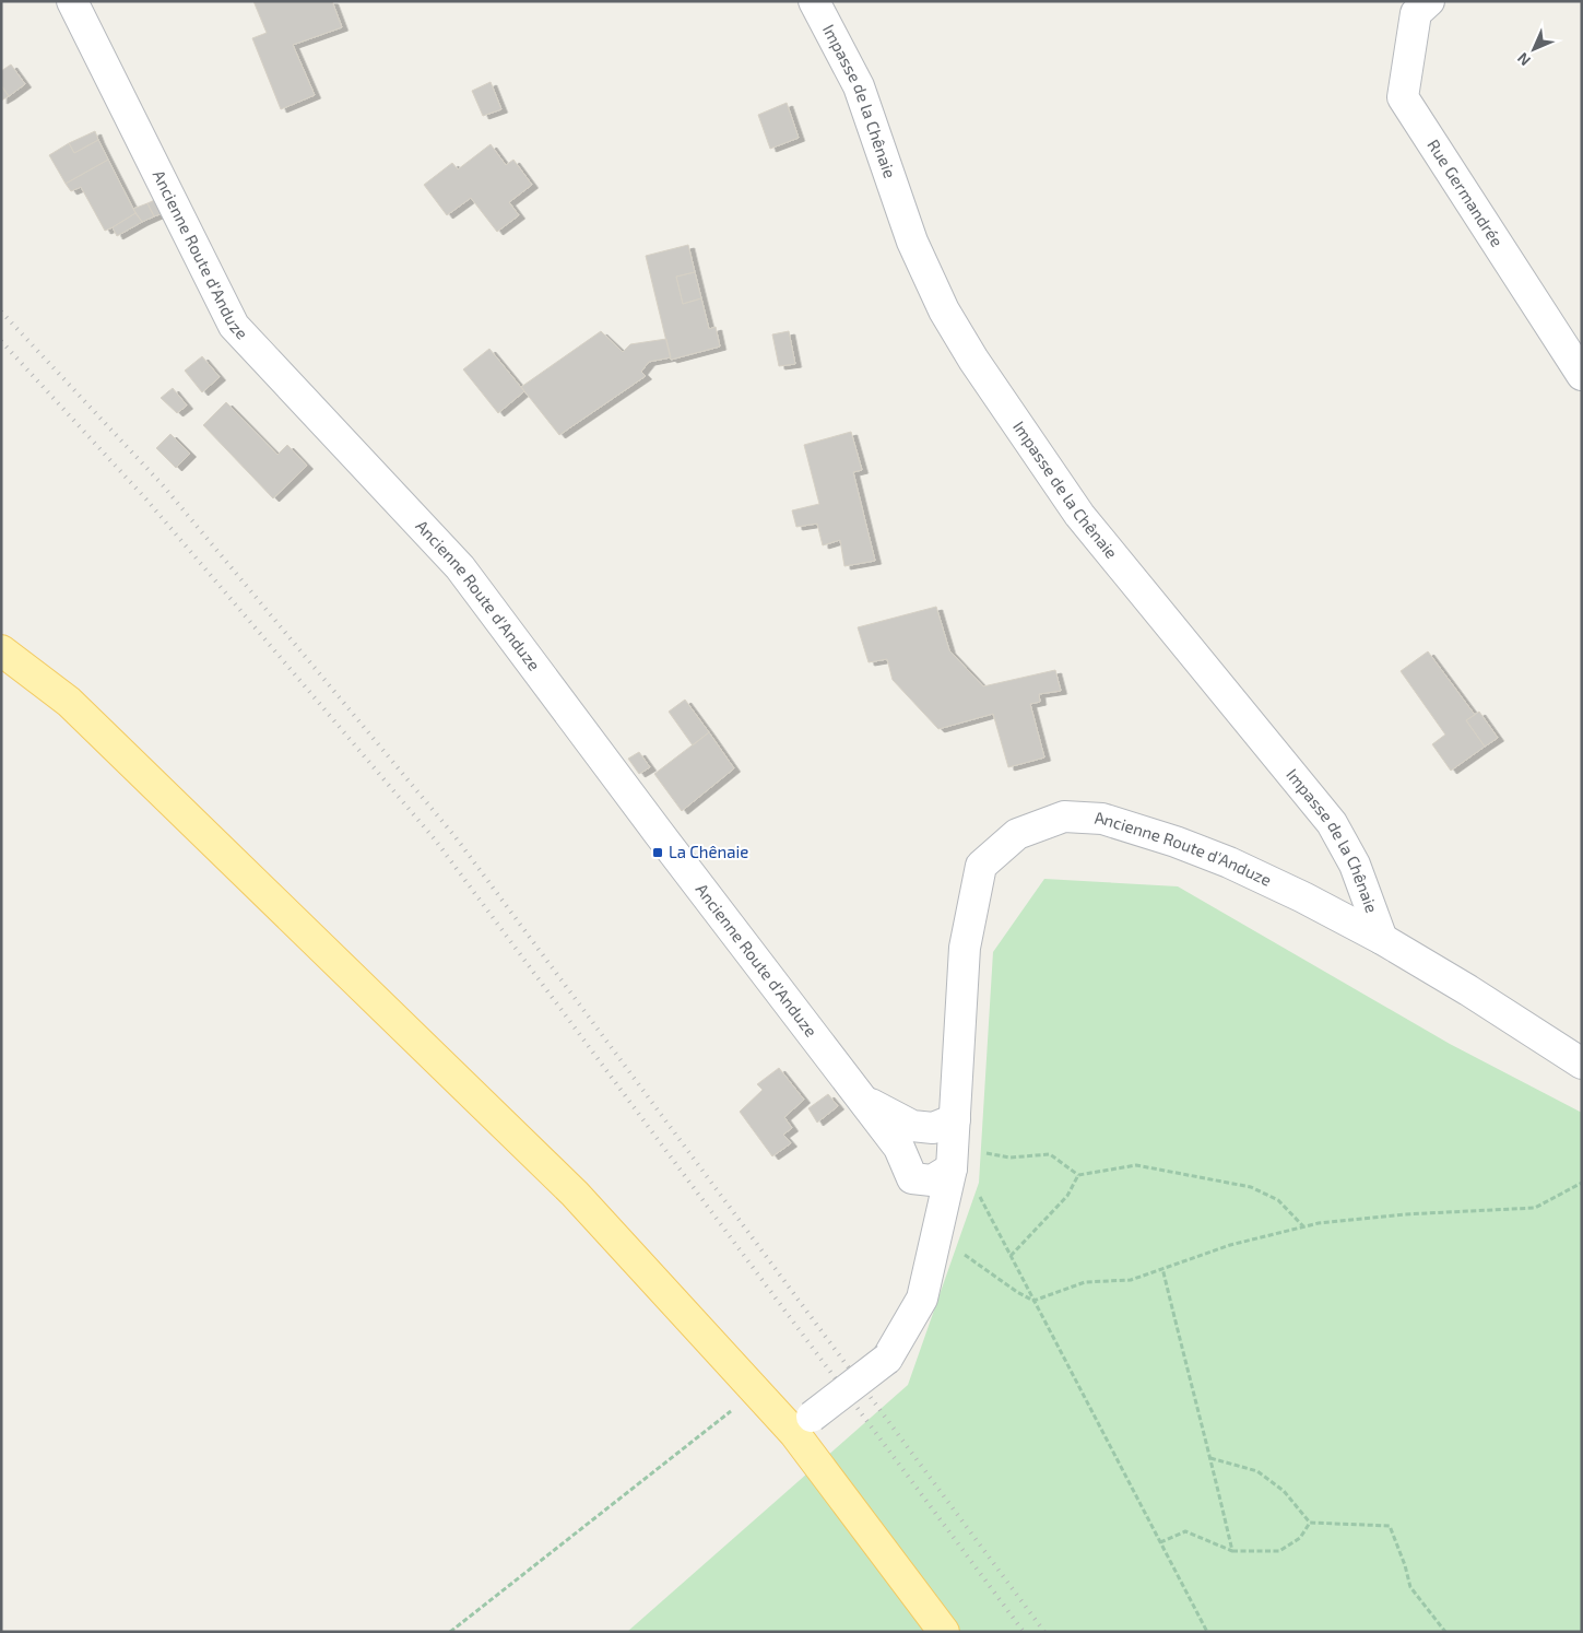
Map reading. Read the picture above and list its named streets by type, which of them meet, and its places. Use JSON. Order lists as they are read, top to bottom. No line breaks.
{"streets":{"street":["Impasse de la Chênaie","Rue Germandrée","Ancienne Route d'Anduze"]},"crossings":[["Impasse de la Chênaie","Ancienne Route d'Anduze"]],"places":{"transit":["La Chênaie"]},"north":"bottom left"}
